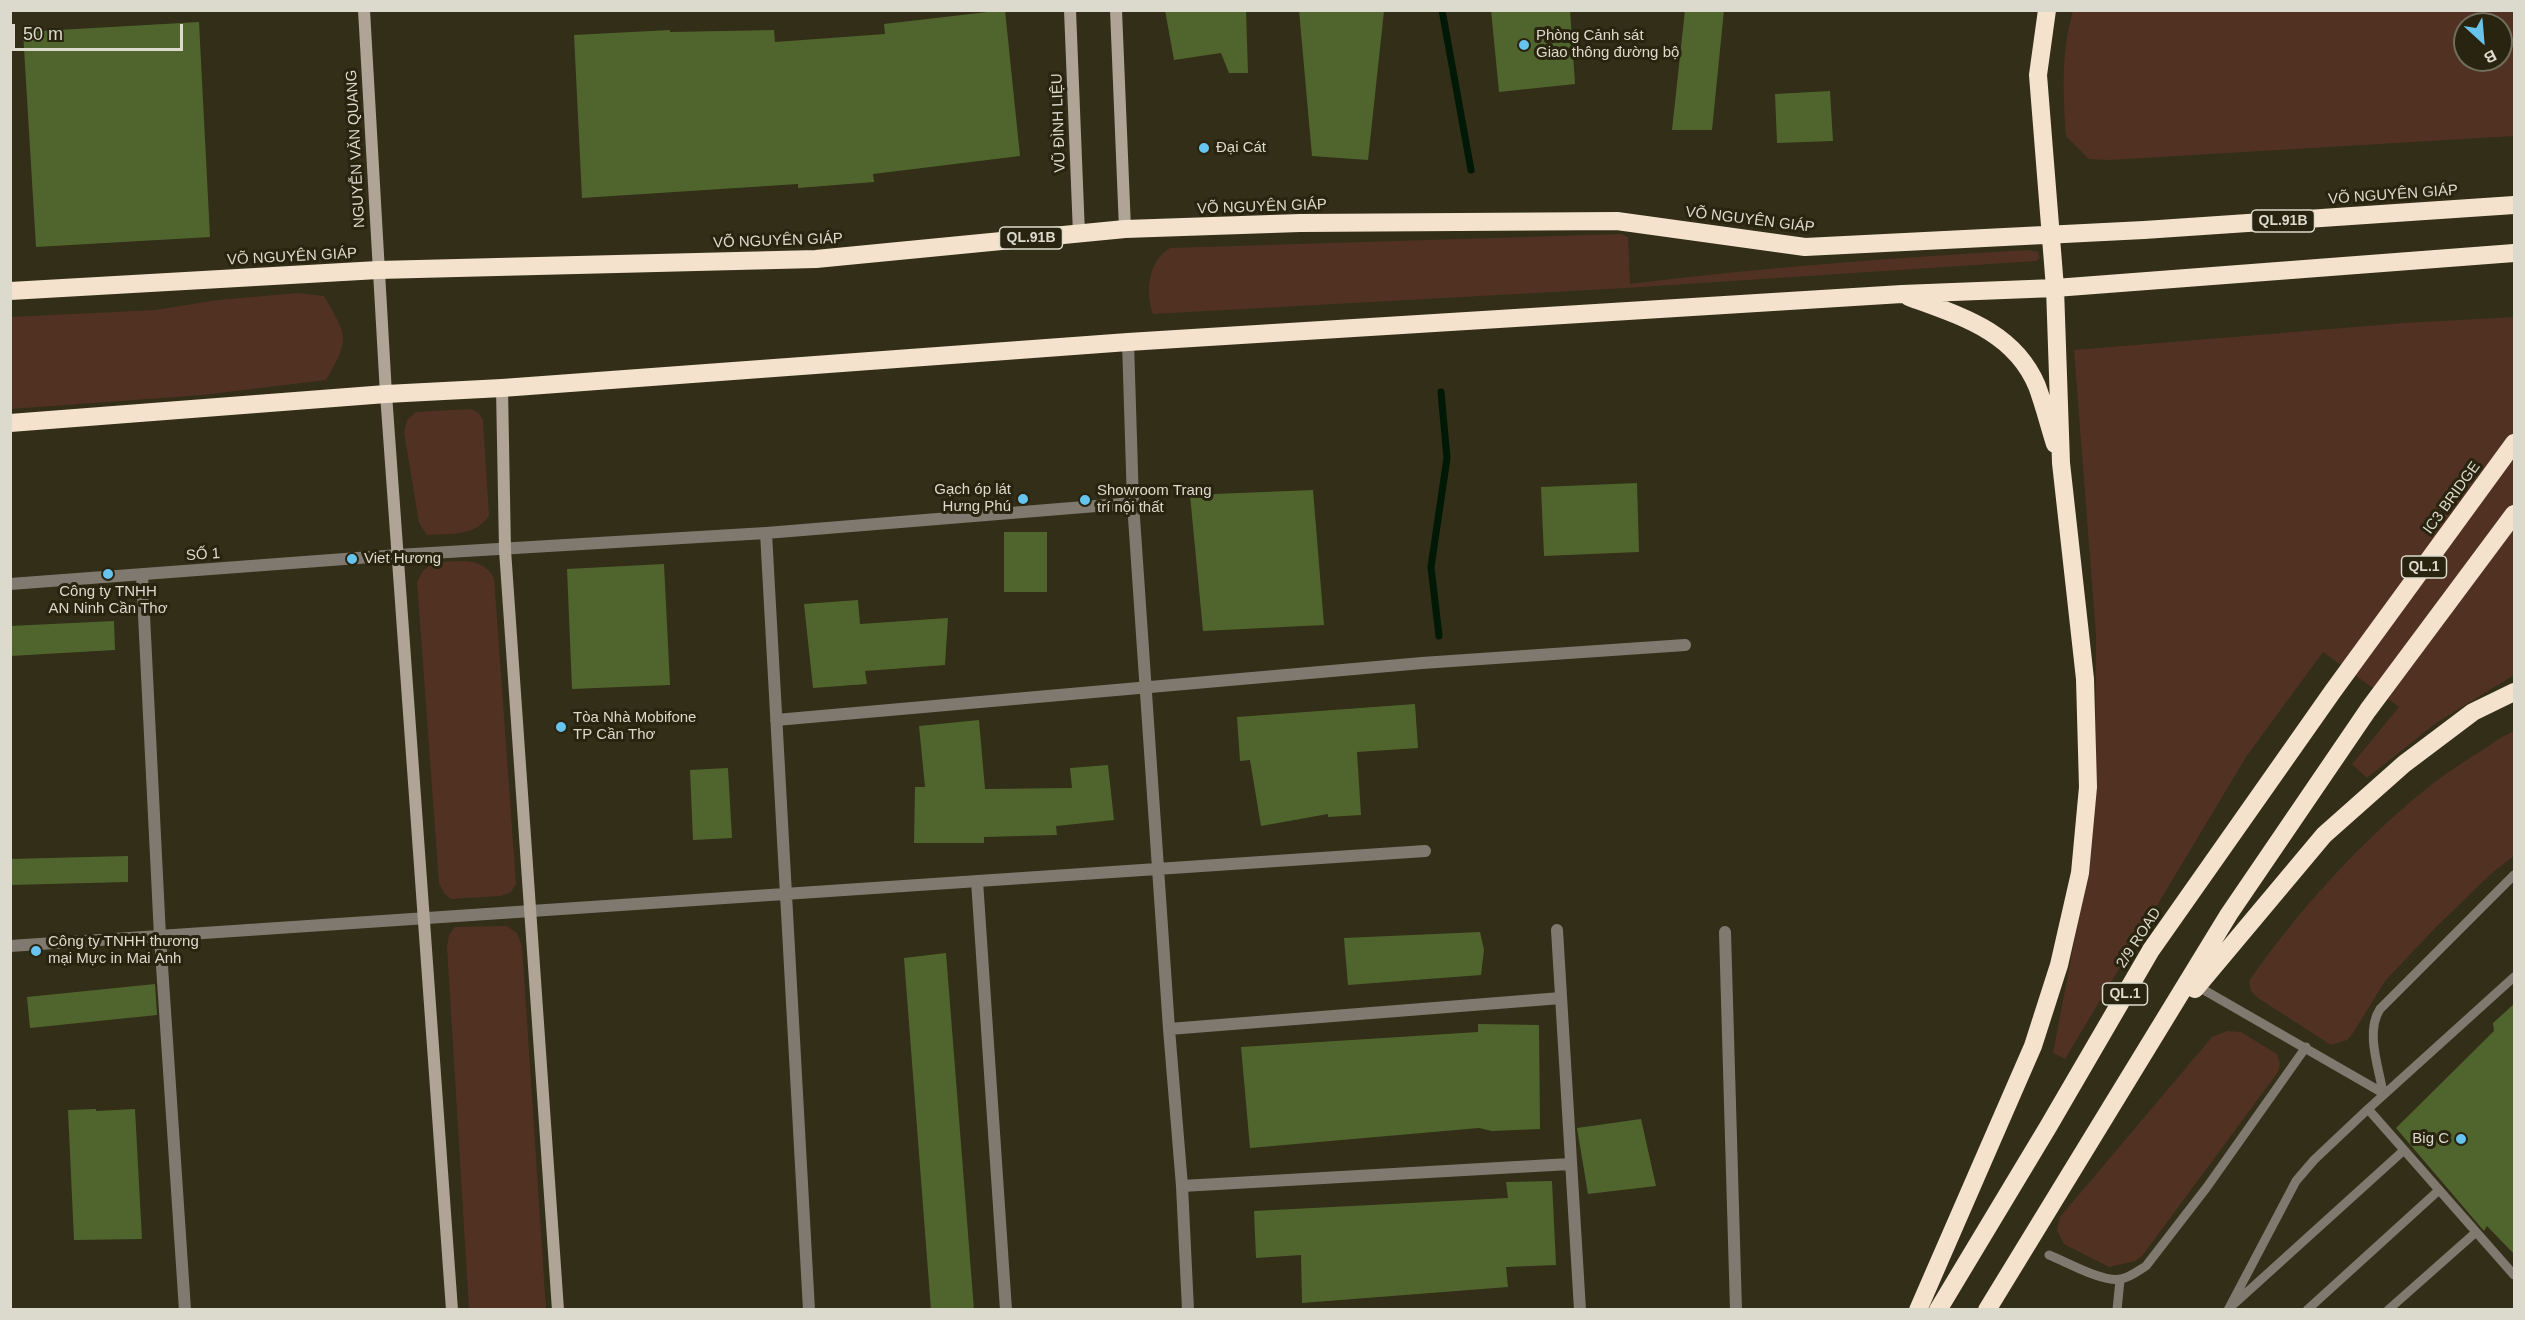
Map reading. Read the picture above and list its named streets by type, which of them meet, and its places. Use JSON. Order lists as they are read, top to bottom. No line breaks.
{"streets":{"highway":["VÕ NGUYÊN GIÁP","QL.91B","IC3 BRIDGE","QL.1","2/9 ROAD"],"street":["VŨ ĐÌNH LIỆU","NGUYỄN VĂN QUANG","SỐ 1"]},"crossings":[["VŨ ĐÌNH LIỆU","VÕ NGUYÊN GIÁP"],["NGUYỄN VĂN QUANG","VÕ NGUYÊN GIÁP"],["NGUYỄN VĂN QUANG","SỐ 1"],["IC3 BRIDGE","2/9 ROAD"]],"places":["Phòng Cảnh sát Giao thông đường bộ","Đại Cát","Gạch óp lát Hưng Phú","Showroom Trang trí nội thất","Viet Hương","Công ty TNHH AN Ninh Cần Thơ","Tòa Nhà Mobifone TP Cần Thơ","Công ty TNHH thương mại Mực in Mai Anh","Big C"],"scale_bar":"50 m","north":"bottom right"}
